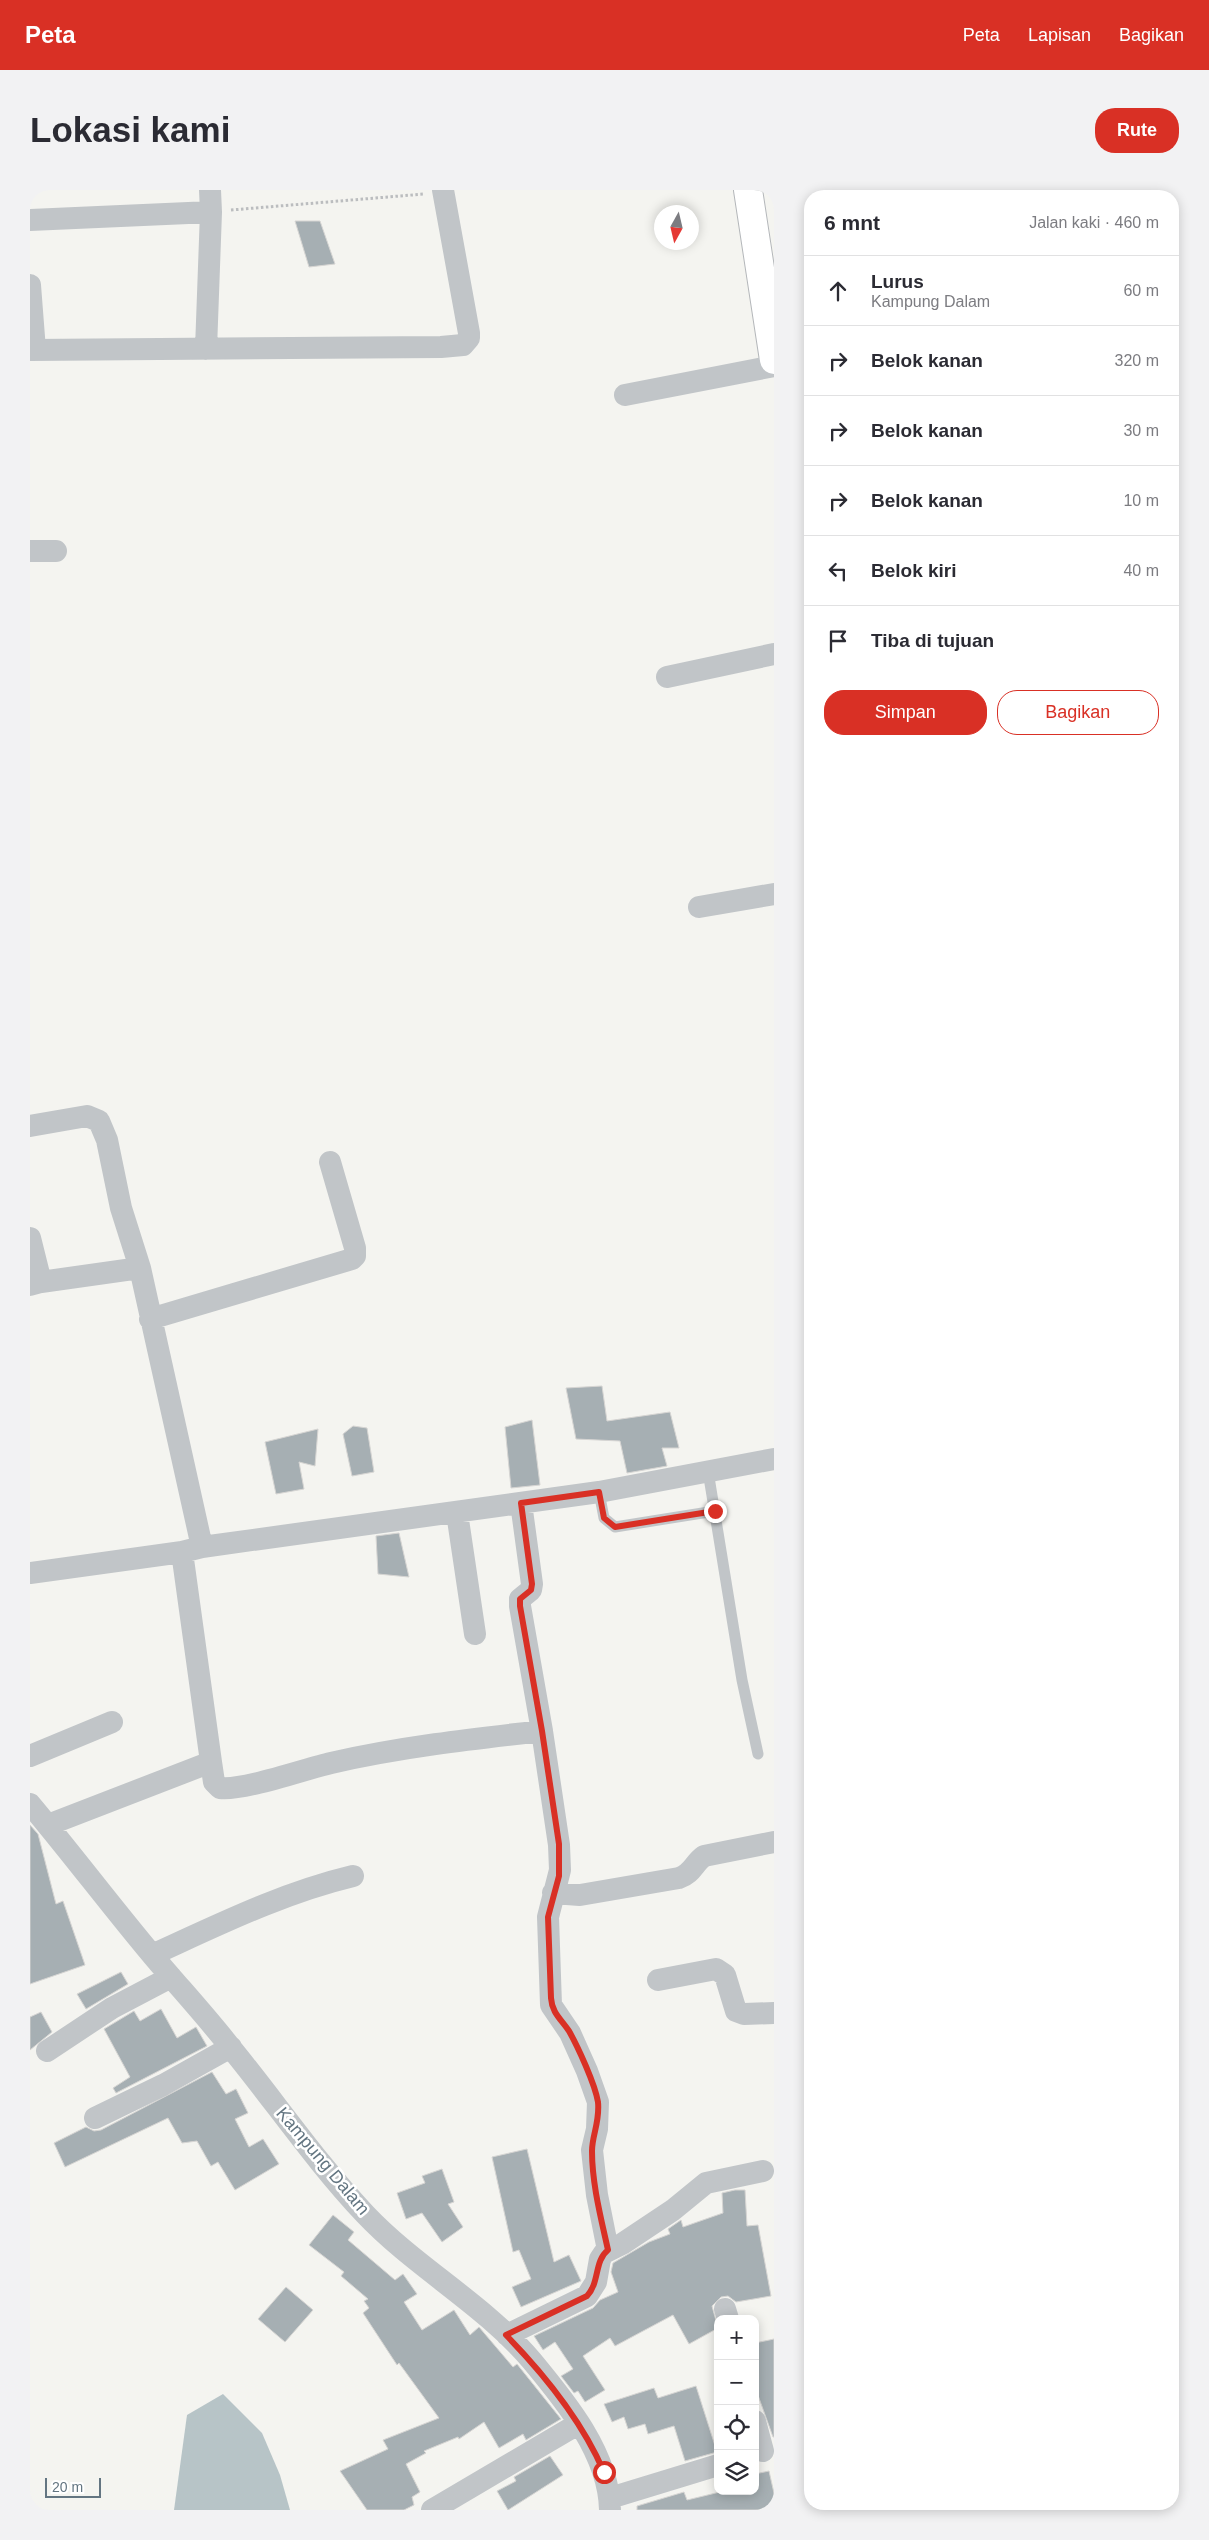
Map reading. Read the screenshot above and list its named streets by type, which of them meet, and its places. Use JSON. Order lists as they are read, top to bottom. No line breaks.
{"streets":{"street":["Kampung Dalam"]},"scale_bar":"20 m","north":"bottom","page":{"header":"Peta","nav":["Peta","Lapisan","Bagikan"],"buttons":["Rute",["Simpan","Bagikan"]],"title":"Lokasi kami","heading":["6 mnt","Jalan kaki · 460 m"],"list":[["Lurus","Kampung Dalam","60 m"],["Belok kanan","320 m"],["Belok kanan","30 m"],["Belok kanan","10 m"],["Belok kiri","40 m"],"Tiba di tujuan"],"map_buttons":["+","−"],"scale":"20 m"}}
